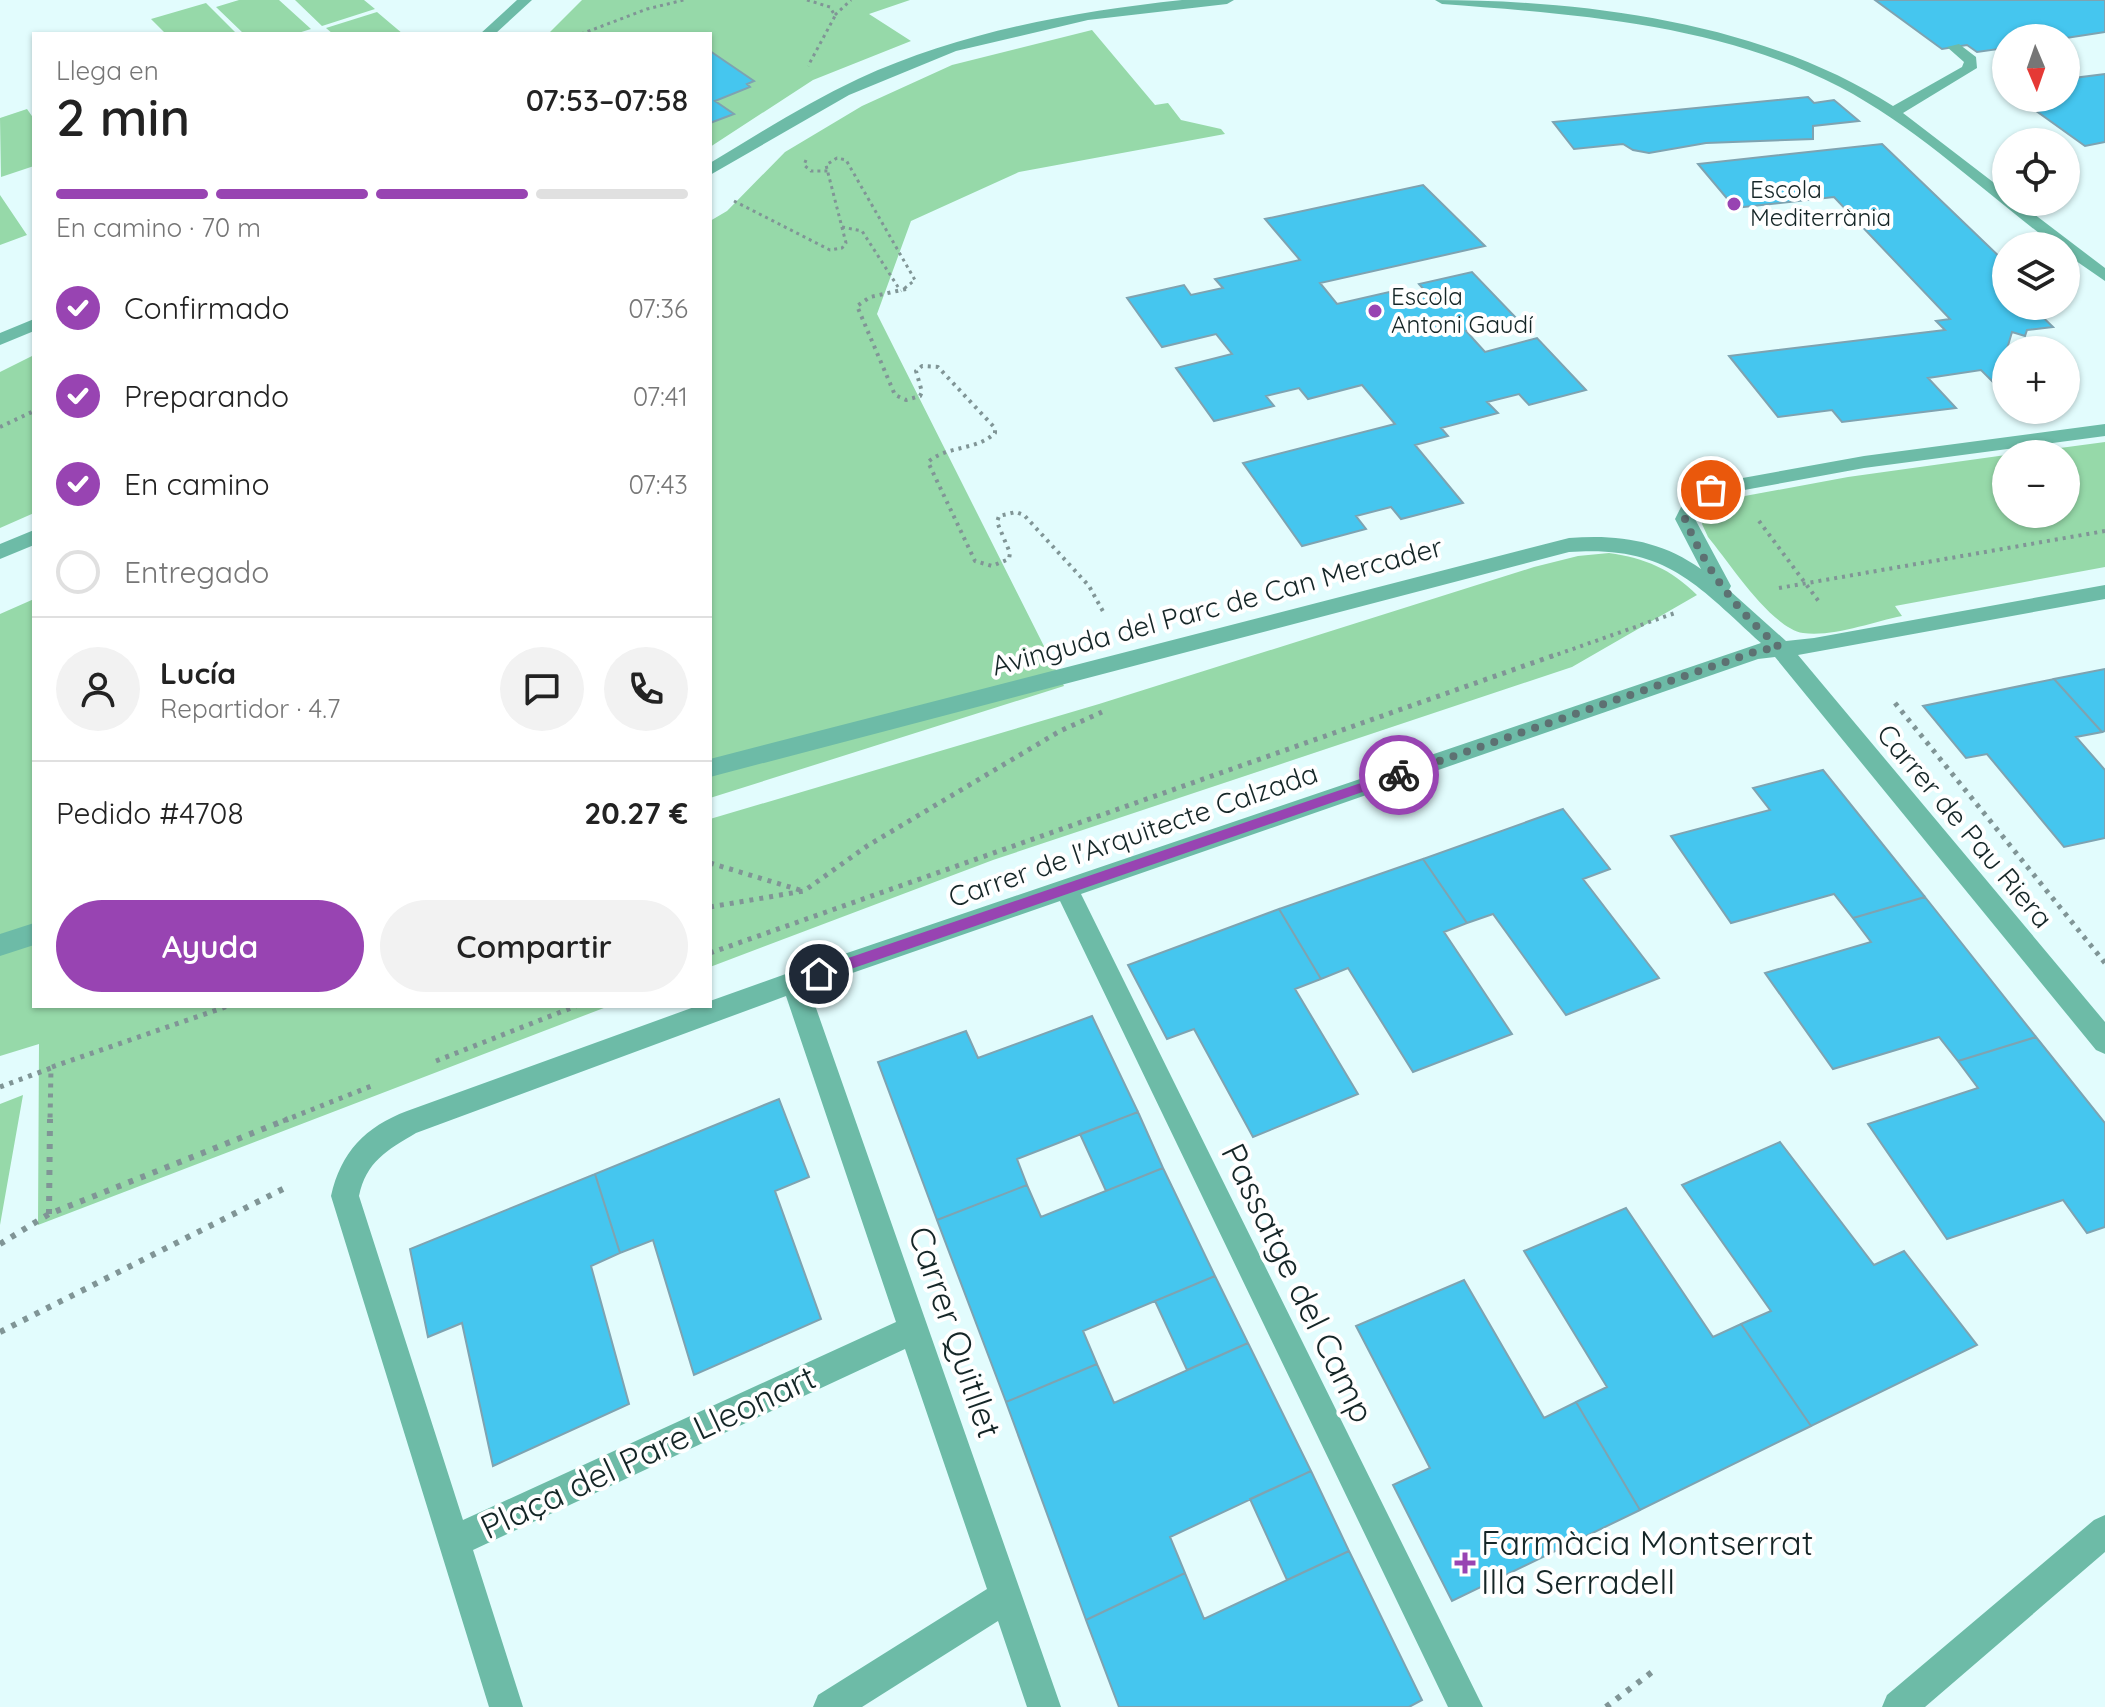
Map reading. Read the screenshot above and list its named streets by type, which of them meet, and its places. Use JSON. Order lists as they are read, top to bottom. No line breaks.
{"streets":{"street":["Avinguda del Parc de Can Mercader","Carrer de Pau Riera","Carrer de l'Arquitecte Calzada","Passatge del Camp","Carrer Quitllet","Plaça del Pare Lleonart"]},"crossings":[["Avinguda del Parc de Can Mercader","Carrer de Pau Riera"],["Avinguda del Parc de Can Mercader","Carrer de l'Arquitecte Calzada"],["Carrer de Pau Riera","Carrer de l'Arquitecte Calzada"],["Carrer de l'Arquitecte Calzada","Passatge del Camp"],["Carrer de l'Arquitecte Calzada","Carrer Quitllet"],["Carrer de l'Arquitecte Calzada","Plaça del Pare Lleonart"],["Carrer Quitllet","Plaça del Pare Lleonart"]],"places":{"other":["Escola Mediterrània","Escola Antoni Gaudí"],"health":["Farmàcia Montserrat Illa Serradell"]},"north":"bottom","page":{"map_buttons":["+","−"],"heading":["2 min","Llega en","07:53–07:58"],"panel":["Lucía","Repartidor · 4.7","Pedido #4708","20.27 €"],"bar":"En camino · 70 m","list":[["Confirmado","07:36"],["Preparando","07:41"],["En camino","07:43"],"Entregado"],"buttons":["Ayuda","Compartir"]}}
